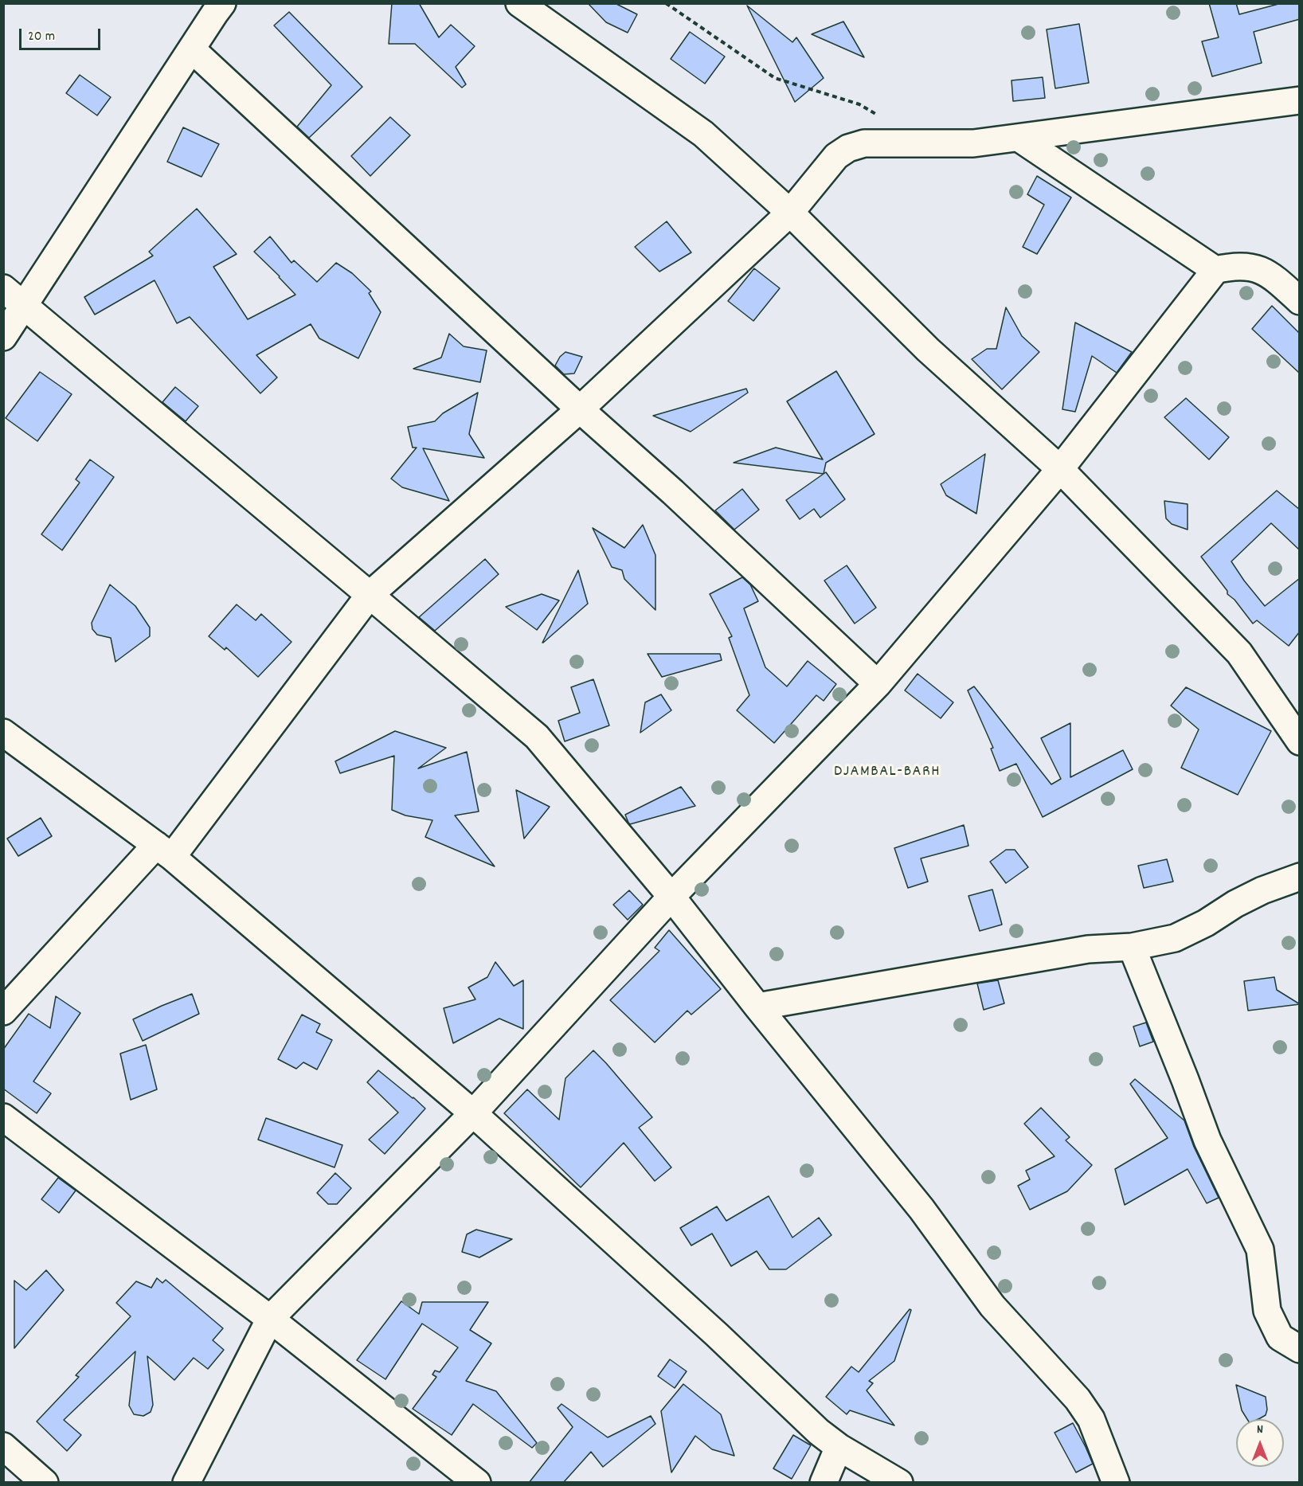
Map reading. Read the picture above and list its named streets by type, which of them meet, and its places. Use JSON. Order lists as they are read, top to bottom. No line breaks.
{"districts":["DJAMBAL-BARH"],"scale_bar":"20 m","north":"top"}
